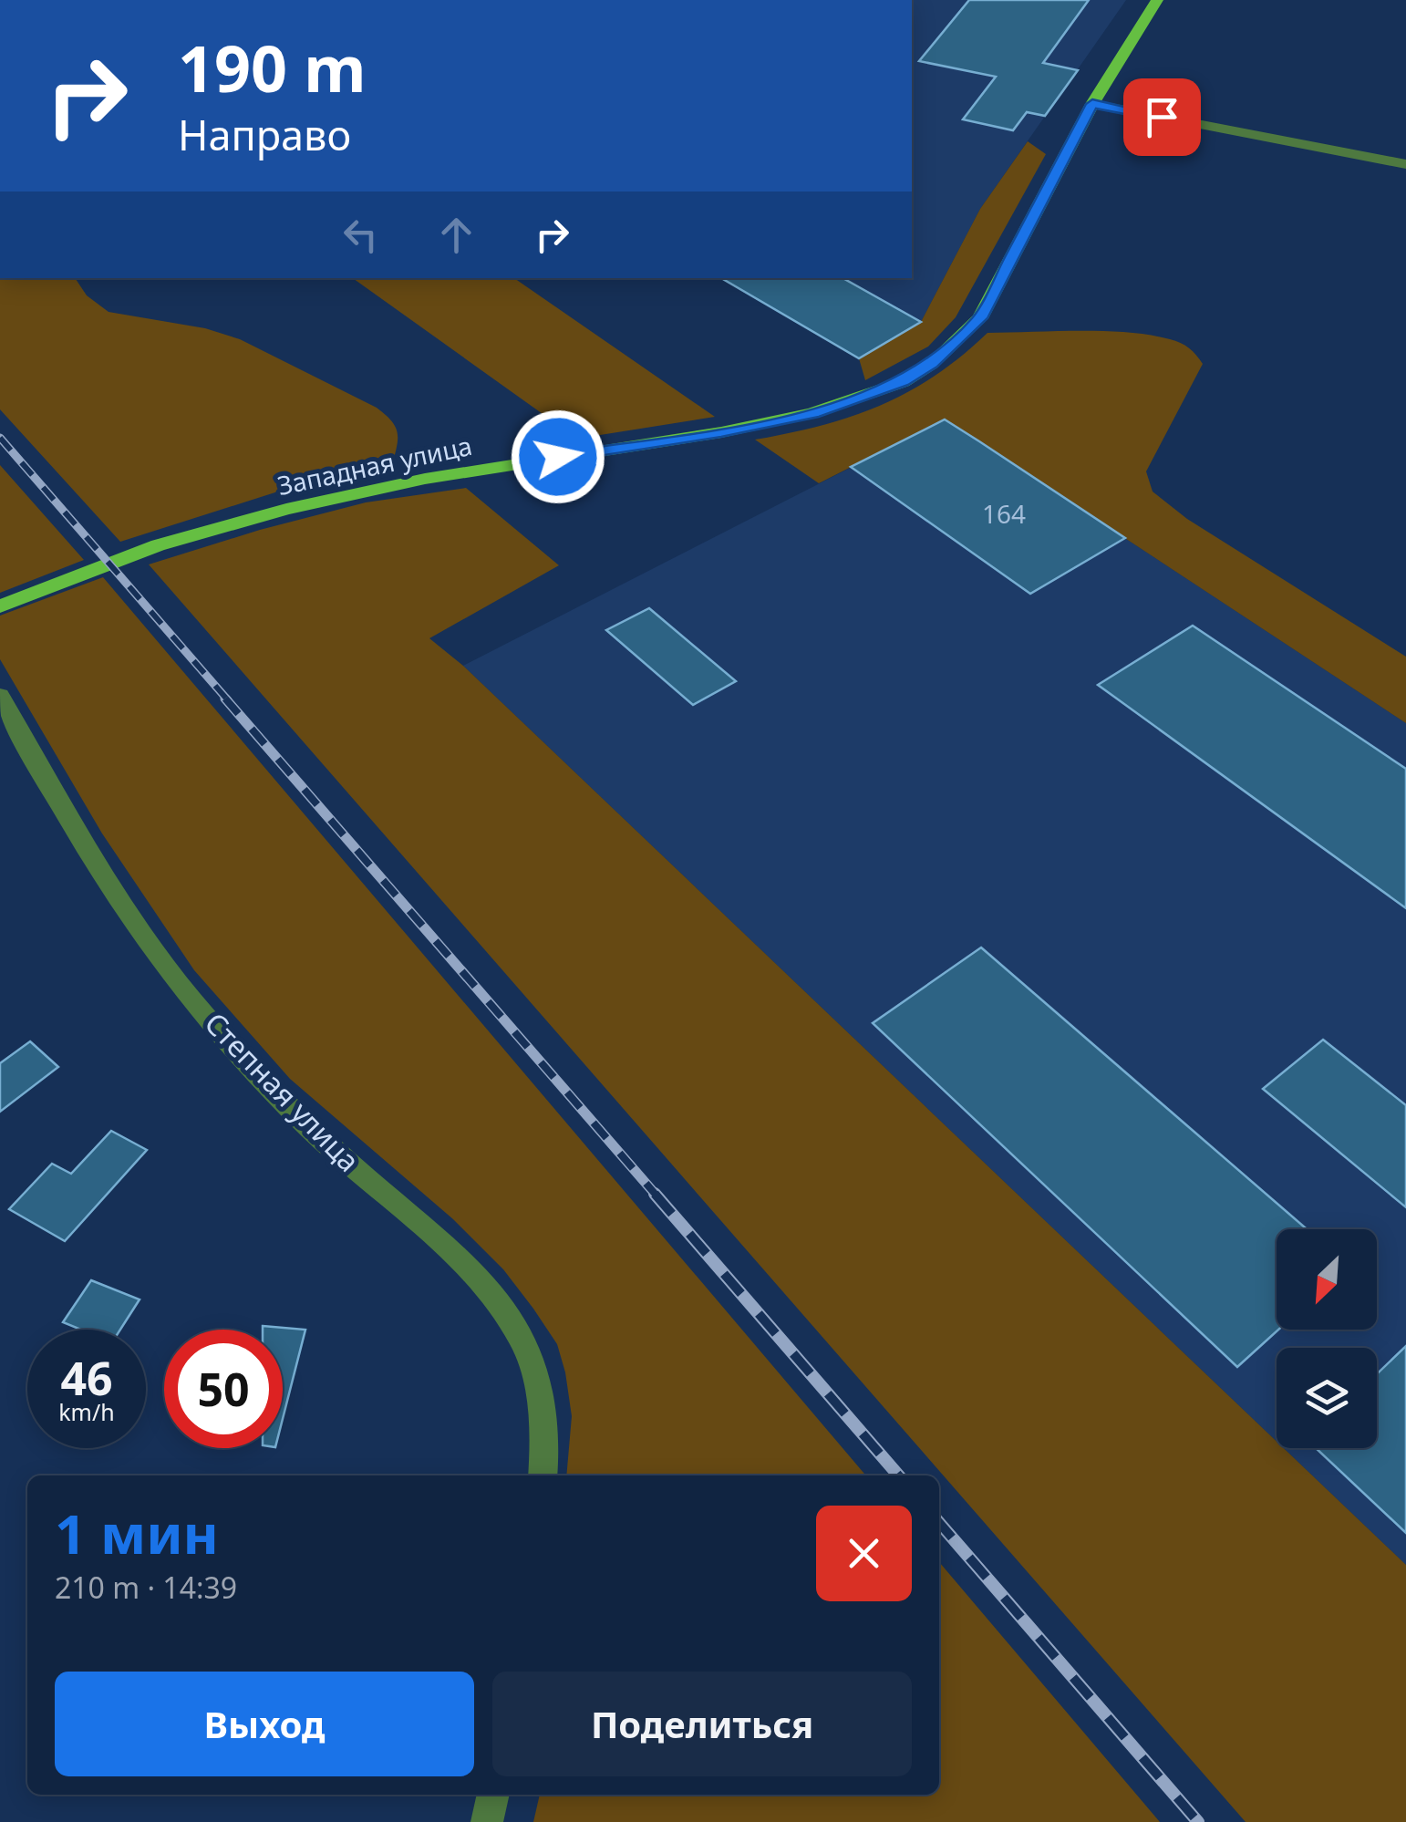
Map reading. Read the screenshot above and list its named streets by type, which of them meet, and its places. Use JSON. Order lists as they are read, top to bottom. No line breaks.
{"streets":{"main road":["Западная улица"],"street":["Степная улица"]},"house_numbers":["164"],"north":"bottom left","page":{"turn":["190 m","Направо"],"speed":"46 km/h","limit":"50","heading":["1 мин","210 m · 14:39"],"buttons":["Выход","Поделиться"]}}
